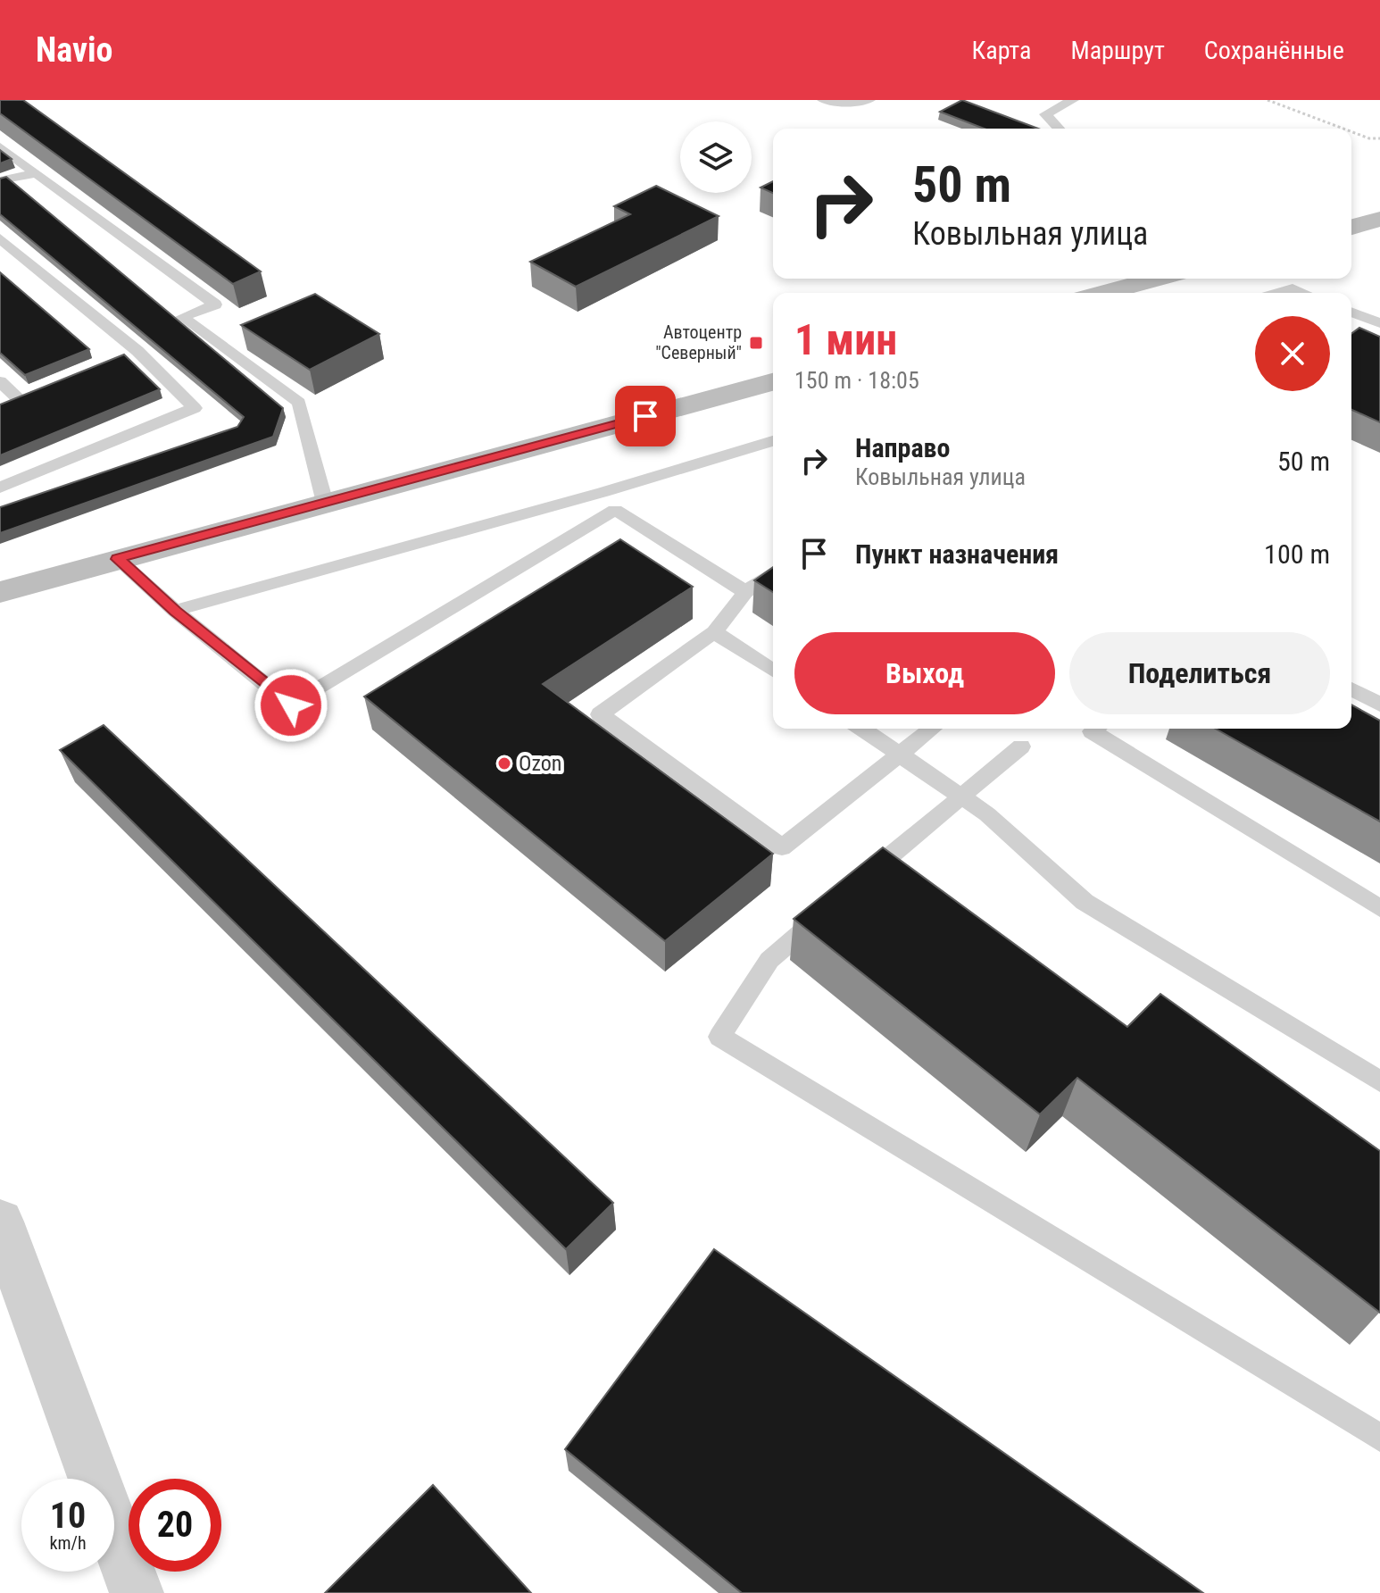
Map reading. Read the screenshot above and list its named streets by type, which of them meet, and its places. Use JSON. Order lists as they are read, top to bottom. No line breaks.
{"places":{"transit":["Автоцентр \"Северный\""],"other":["Ozon"]},"page":{"header":"Navio","nav":["Карта","Маршрут","Сохранённые"],"turn":["50 m","Ковыльная улица"],"heading":["1 мин","150 m · 18:05"],"list":[{"name":"Направо","note":"Ковыльная улица","value":"50 m"},{"name":"Пункт назначения","value":"100 m"}],"buttons":["Выход","Поделиться"],"speed":"10 km/h","limit":"20"}}
